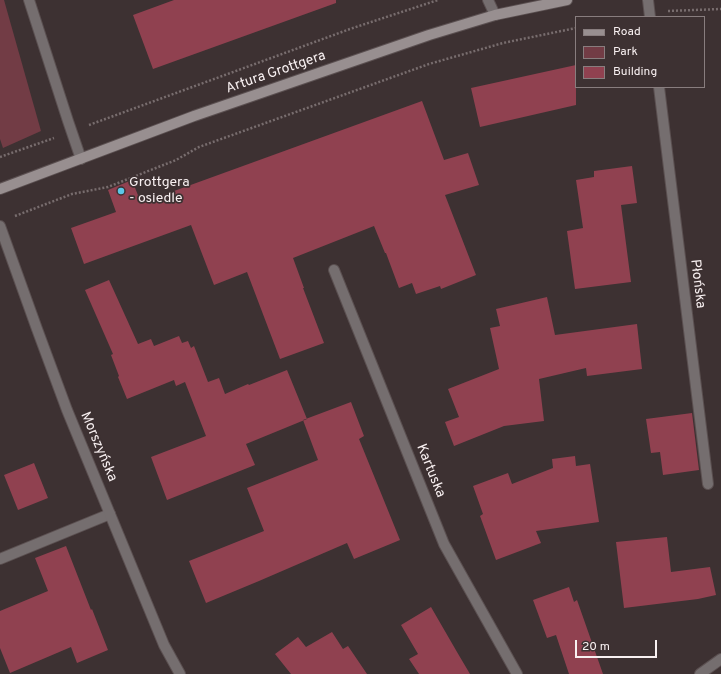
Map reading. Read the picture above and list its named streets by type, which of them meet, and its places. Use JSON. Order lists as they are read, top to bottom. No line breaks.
{"streets":{"main road":["Artura Grottgera"],"street":["Płońska","Morszyńska","Kartuska"]},"places":["Grottgera - osiedle"],"legend":["Road","Park","Building"],"scale_bar":"20 m"}
